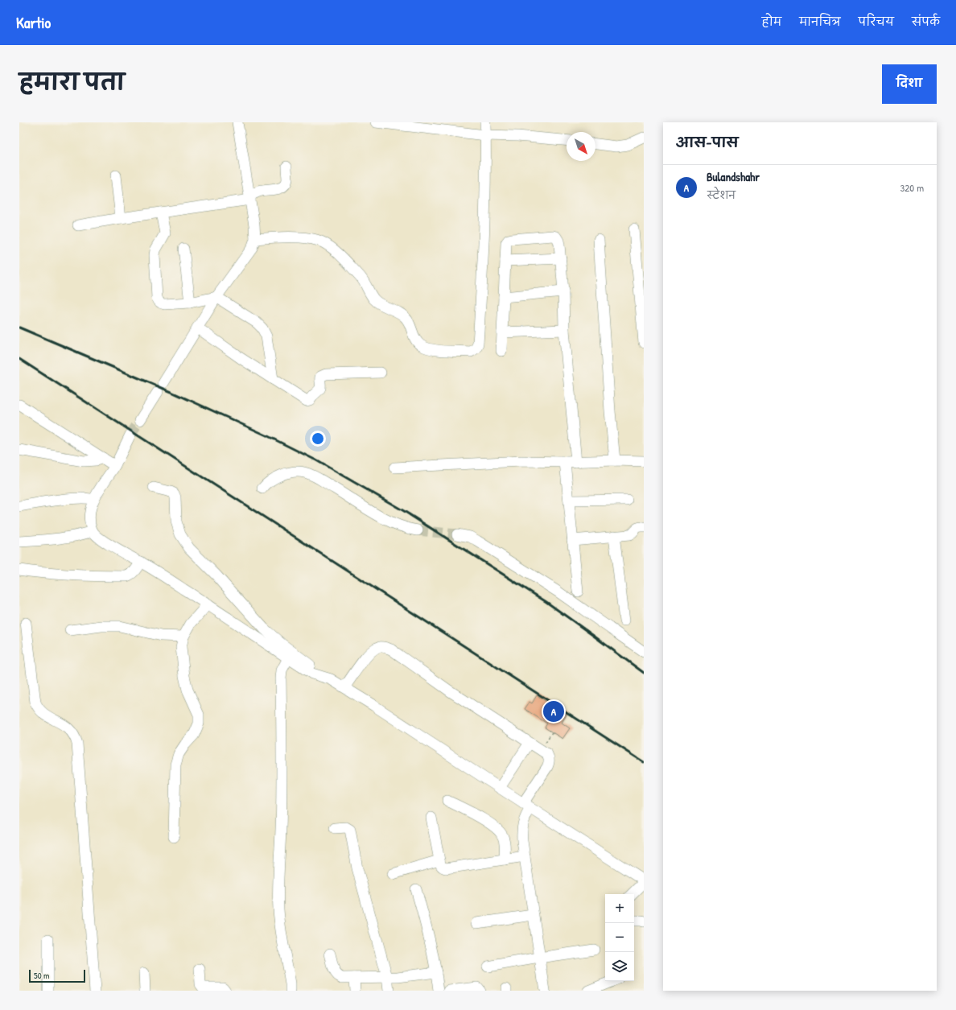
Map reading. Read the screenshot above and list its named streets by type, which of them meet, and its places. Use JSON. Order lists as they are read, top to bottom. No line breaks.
{"scale_bar":"50 m","north":"bottom right","page":{"header":"Kartio","nav":["होम","मानचित्र","परिचय","संपर्क"],"title":"हमारा पता","buttons":"दिशा","heading":"आस-पास","list":[{"mark":"A","name":"Bulandshahr","note":"स्टेशन","value":"320 m"}],"pins":"A","map_buttons":["+","−"],"scale":"50 m"}}
